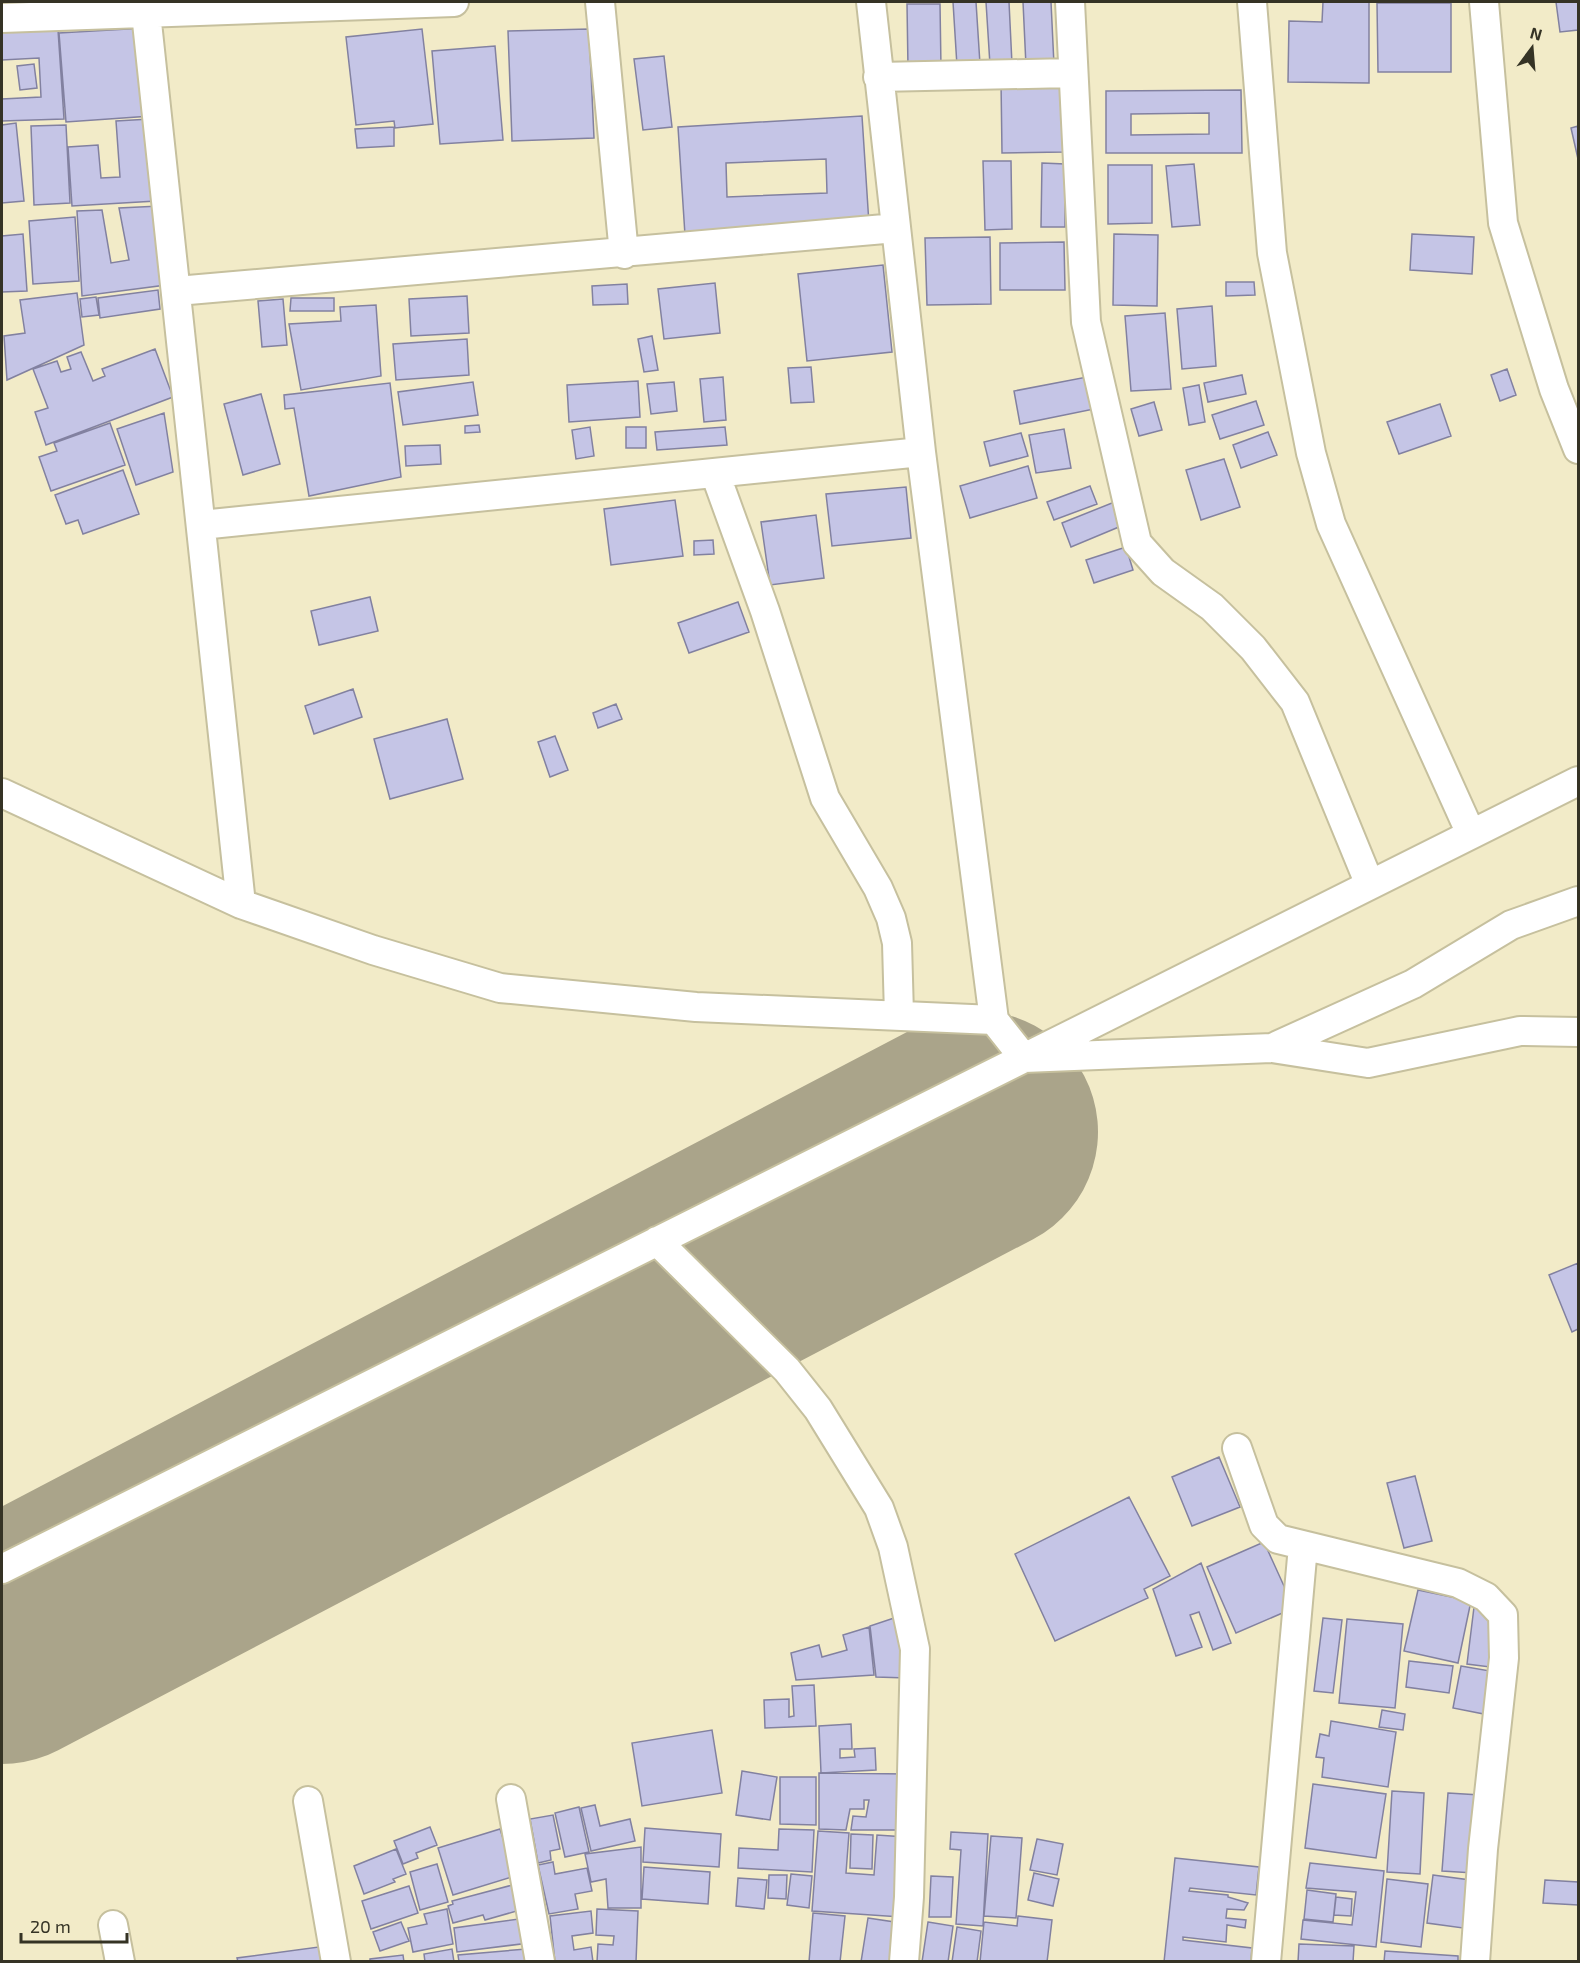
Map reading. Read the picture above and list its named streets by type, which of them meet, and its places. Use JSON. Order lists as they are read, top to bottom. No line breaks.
{"scale_bar":"20 m","north":"top"}
